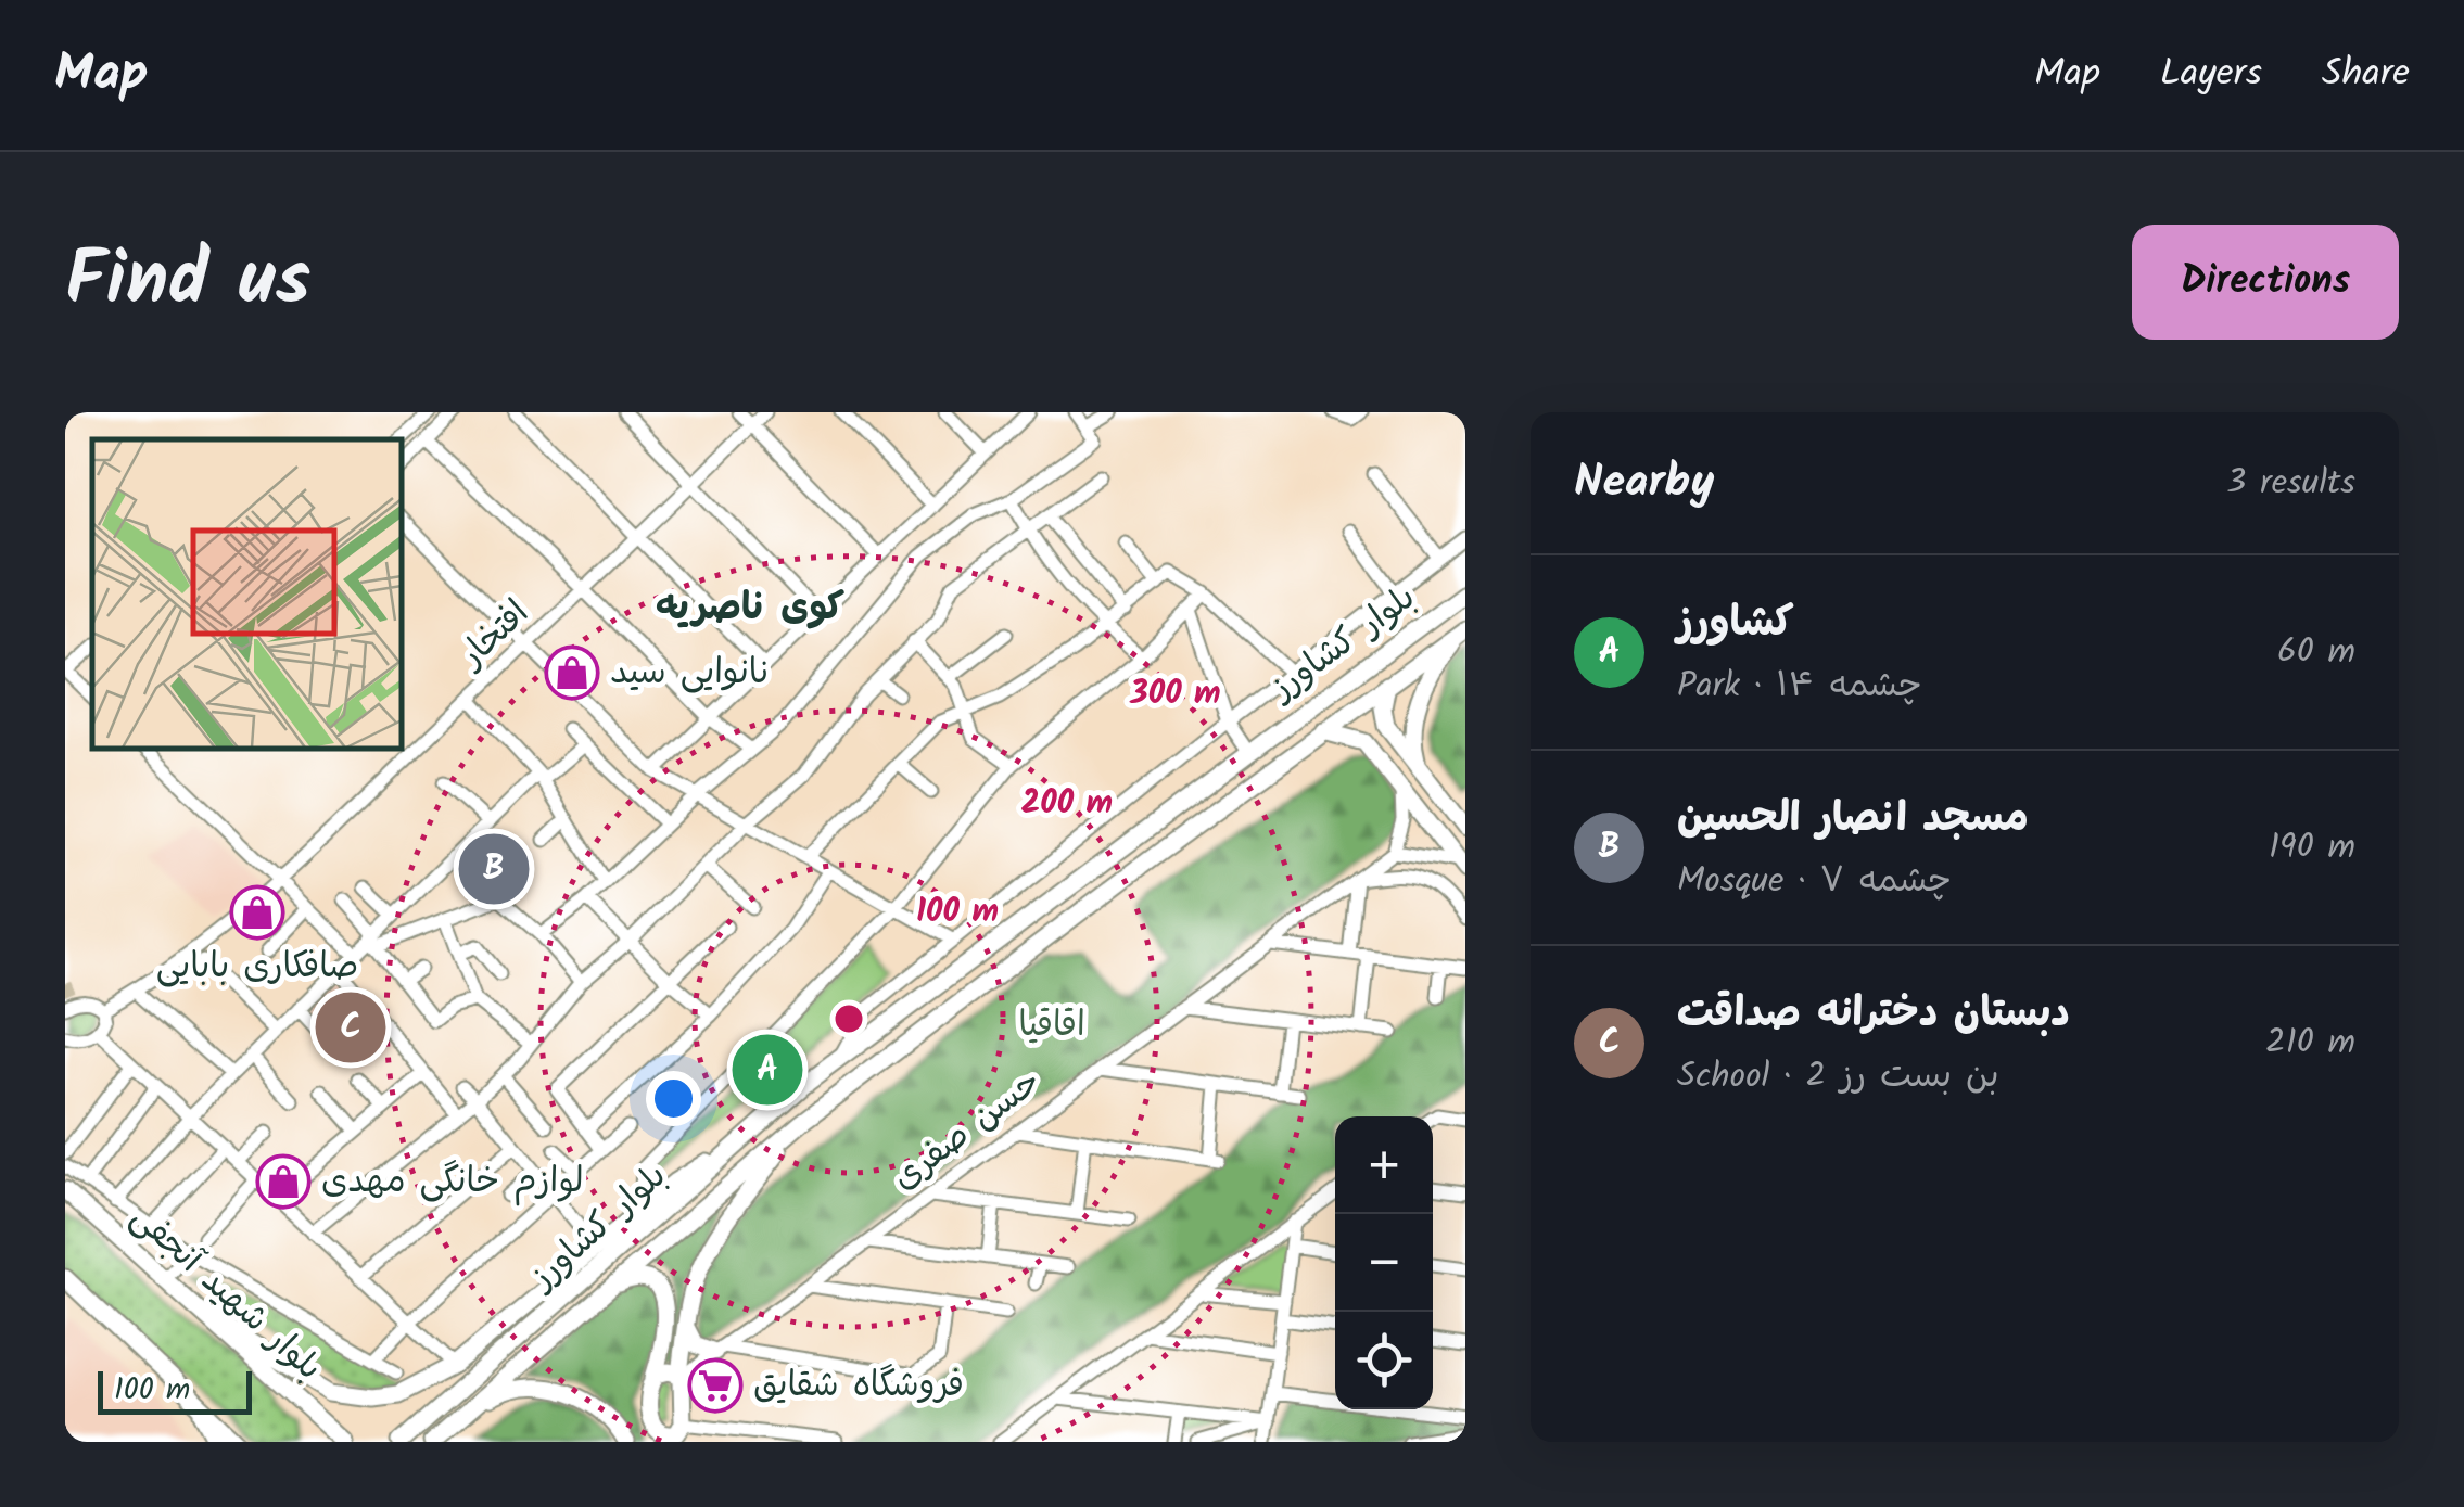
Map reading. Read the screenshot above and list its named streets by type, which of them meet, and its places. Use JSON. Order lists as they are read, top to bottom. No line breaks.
{"streets":{"main road":["بلوار کشاورز","بلوار شهید آنجفی"],"street":["افتخار","حسن صفری"]},"districts":["کوی ناصریه"],"parks":["اقاقیا"],"places":{"shop":["نانوایی‌ سید","صافکاری بابایی","لوازم خانگی مهدی"],"supermarket":["فروشگاه شقایق"]},"scale_bar":"100 m","page":{"header":"Map","nav":["Map","Layers","Share"],"title":"Find us","buttons":"Directions","heading":["Nearby","3 results"],"list":[{"mark":"A","name":"کشاورز","note":"Park · چشمه ۱۴","value":"60 m"},{"mark":"B","name":"مسجد انصار الحسین","note":"Mosque · چشمه ۷","value":"190 m"},{"mark":"C","name":"دبستان دخترانه صداقت","note":"School · بن بست رز 2","value":"210 m"}],"pins":["B","C","A"],"map_buttons":["+","−"],"scale":"100 m"},"rings":["300 m","200 m","100 m"]}
